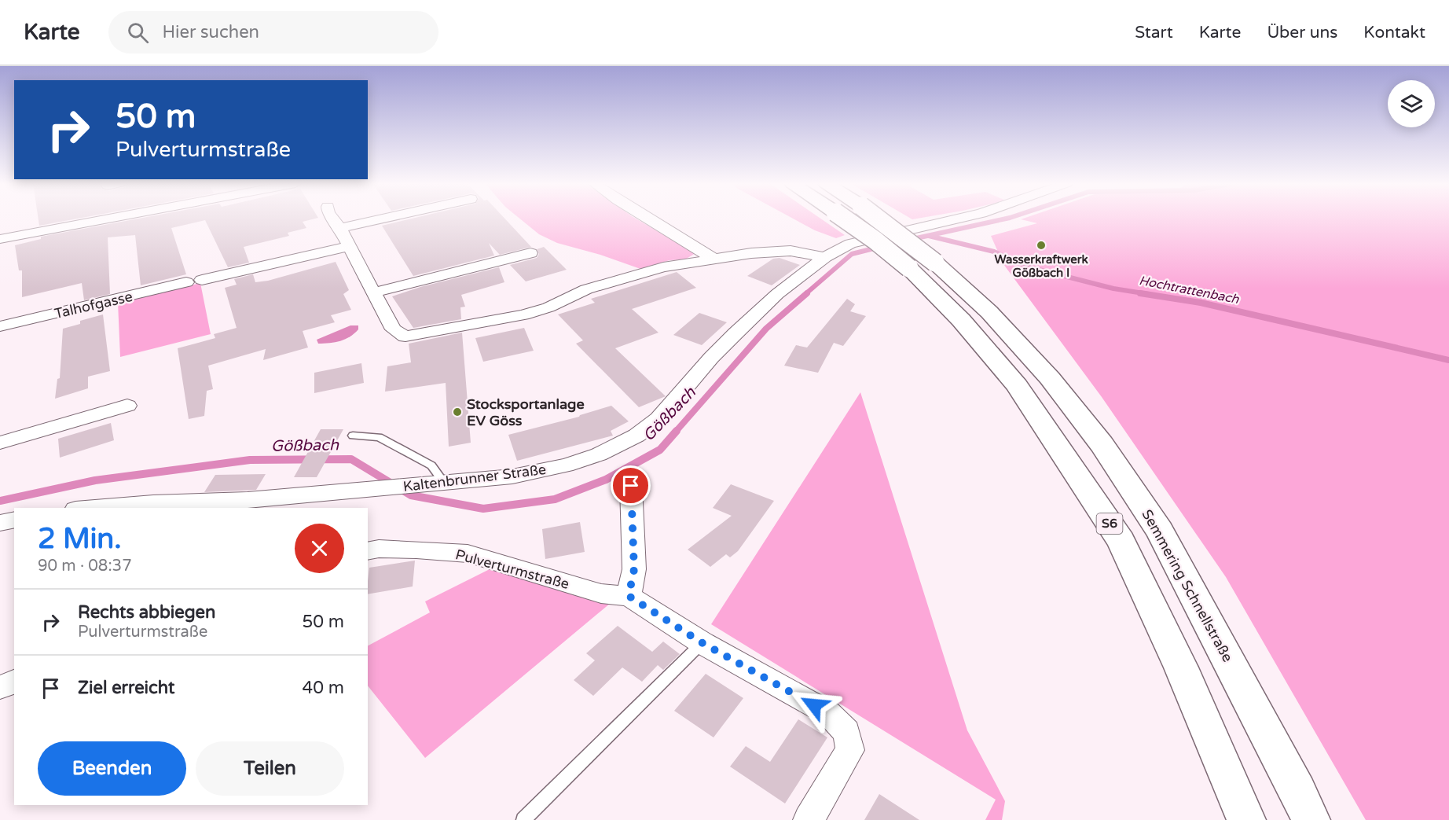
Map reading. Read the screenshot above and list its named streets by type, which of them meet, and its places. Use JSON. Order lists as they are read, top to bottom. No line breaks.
{"streets":{"highway":["S6","Semmering Schnellstraße"],"street":["Talhofgasse","Kaltenbrunner Straße","Pulverturmstraße"]},"water":["Hochtrattenbach","Gößbach"],"places":["Wasserkraftwerk Gößbach I","Stocksportanlage EV Göss"],"page":{"header":"Karte","search":"Hier suchen","nav":["Start","Karte","Über uns","Kontakt"],"turn":["50 m","Pulverturmstraße"],"heading":["2 Min.","90 m · 08:37"],"list":[{"name":"Rechts abbiegen","note":"Pulverturmstraße","value":"50 m"},{"name":"Ziel erreicht","value":"40 m"}],"buttons":["Beenden","Teilen"]}}
